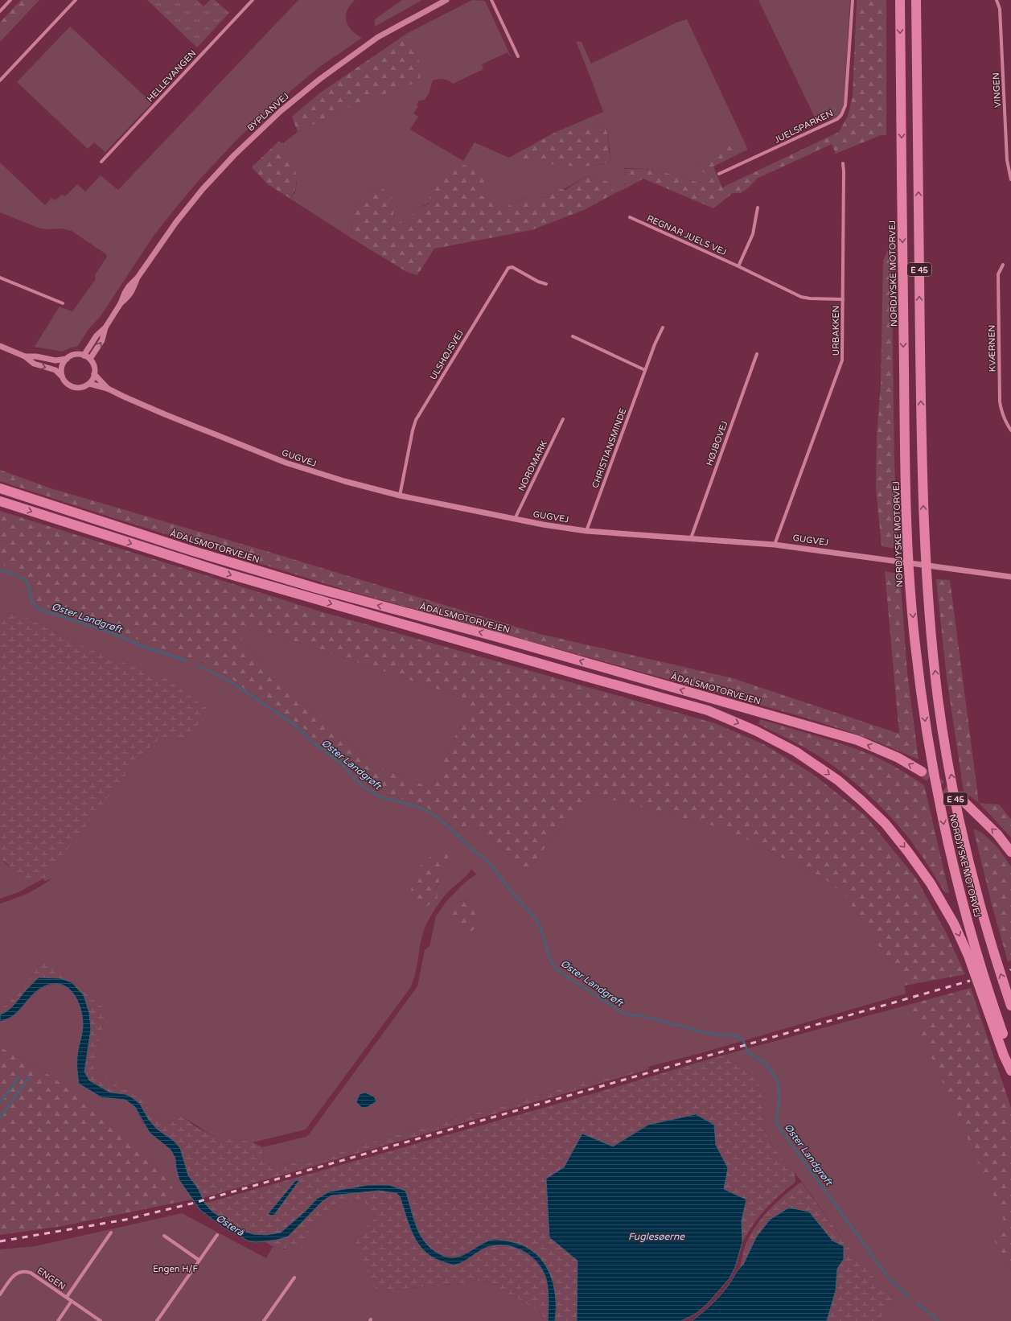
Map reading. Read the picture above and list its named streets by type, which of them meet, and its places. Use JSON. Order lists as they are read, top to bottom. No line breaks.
{"streets":{"highway":["E 45","NORDJYSKE MOTORVEJ","ÅDALSMOTORVEJEN"],"street":["HELLEVANGEN","VINGEN","BYPLANVEJ","JUELSPARKEN","REGNAR JUELS VEJ","URBAKKEN","KVÆRNEN","ULSHØJSVEJ","HØJBOVEJ","CHRISTIANSMINDE","GUGVEJ","NORDMARK","ENGEN"]},"crossings":[["BYPLANVEJ","GUGVEJ"],["REGNAR JUELS VEJ","URBAKKEN"],["URBAKKEN","GUGVEJ"],["ULSHØJSVEJ","GUGVEJ"],["HØJBOVEJ","GUGVEJ"],["CHRISTIANSMINDE","GUGVEJ"],["GUGVEJ","NORDMARK"]],"water":["Øster Landgrøft","Østerå","Fuglesøerne"],"parks":["Engen H/F"]}
